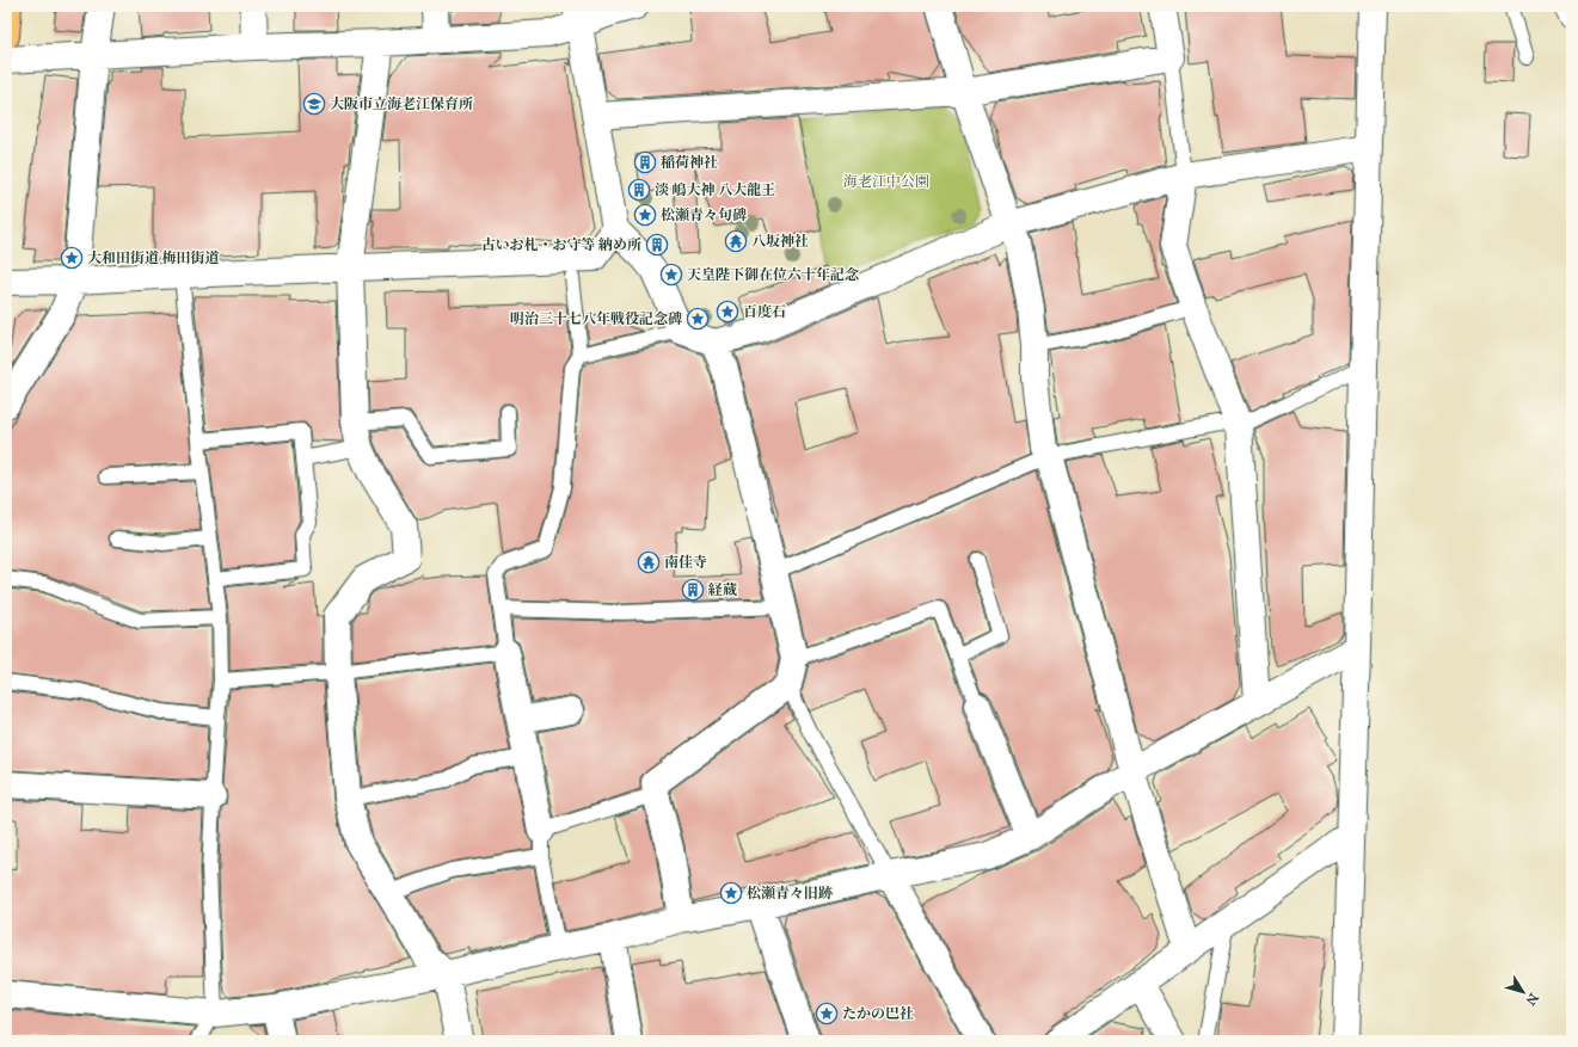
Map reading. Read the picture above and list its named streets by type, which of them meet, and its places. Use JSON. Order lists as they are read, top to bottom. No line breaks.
{"parks":["海老江中公園"],"places":{"school or university":["大阪市立海老江保育所"],"building":["稲荷神社","淡 嶋大神 八大龍王","古いお札・お守等 納め所","経蔵"],"place":["松瀬青々句碑","大和田街道 梅田街道","天皇陛下御在位六十年記念","百度石","明治三十七八年戦役記念碑","松瀬青々旧跡","たかの巴社"],"temple":["八坂神社","南佳寺"]},"north":"bottom right"}
